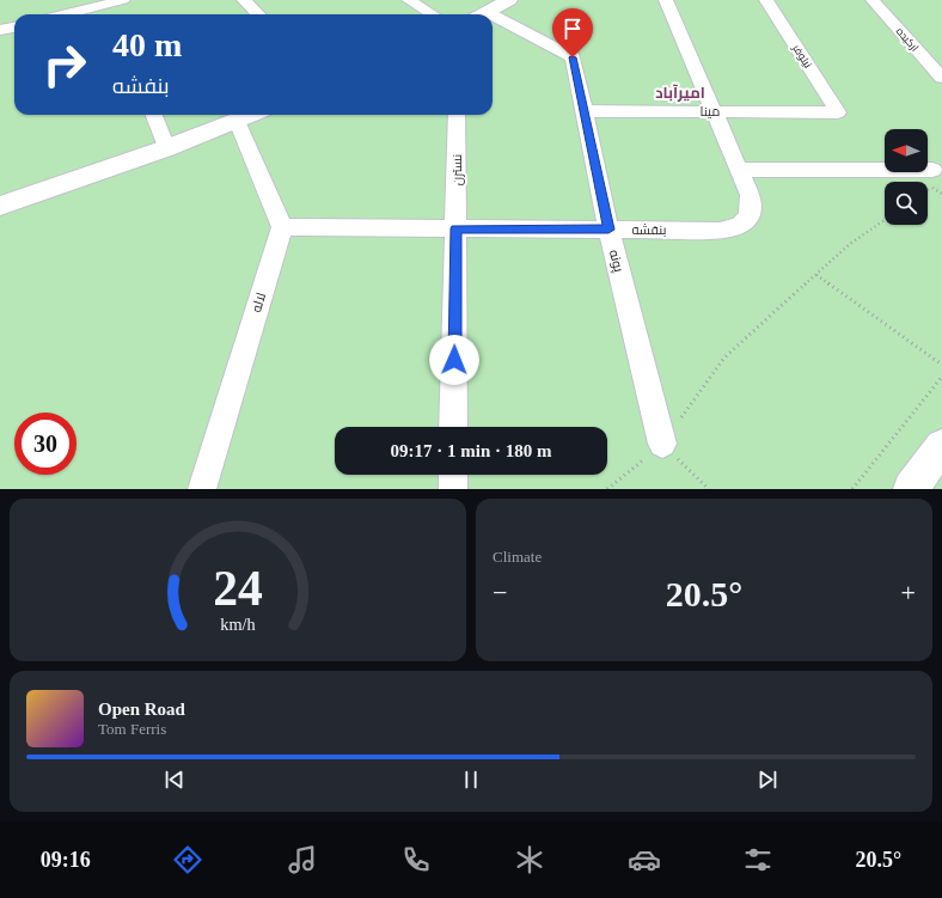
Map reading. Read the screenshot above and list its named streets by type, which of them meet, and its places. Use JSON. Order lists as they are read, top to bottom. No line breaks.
{"streets":{"street":["ارکیده","نیلوفر","مینا","نسترن","بنفشه","پونه","لاله"]},"crossings":[["نیلوفر","مینا"],["مینا","بنفشه"],["مینا","پونه"],["نسترن","بنفشه"],["بنفشه","پونه"],["بنفشه","لاله"]],"districts":["امیرآباد"],"north":"left","page":{"turn":["40 m","بنفشه"],"limit":"30","trip":"09:17 · 1 min · 180 m","tile":"Climate","heat":["−","20.5°","+"],"song":["Open Road","Tom Ferris"],"tabs":["09:16","20.5°"],"gauge":["24","km/h"]}}
